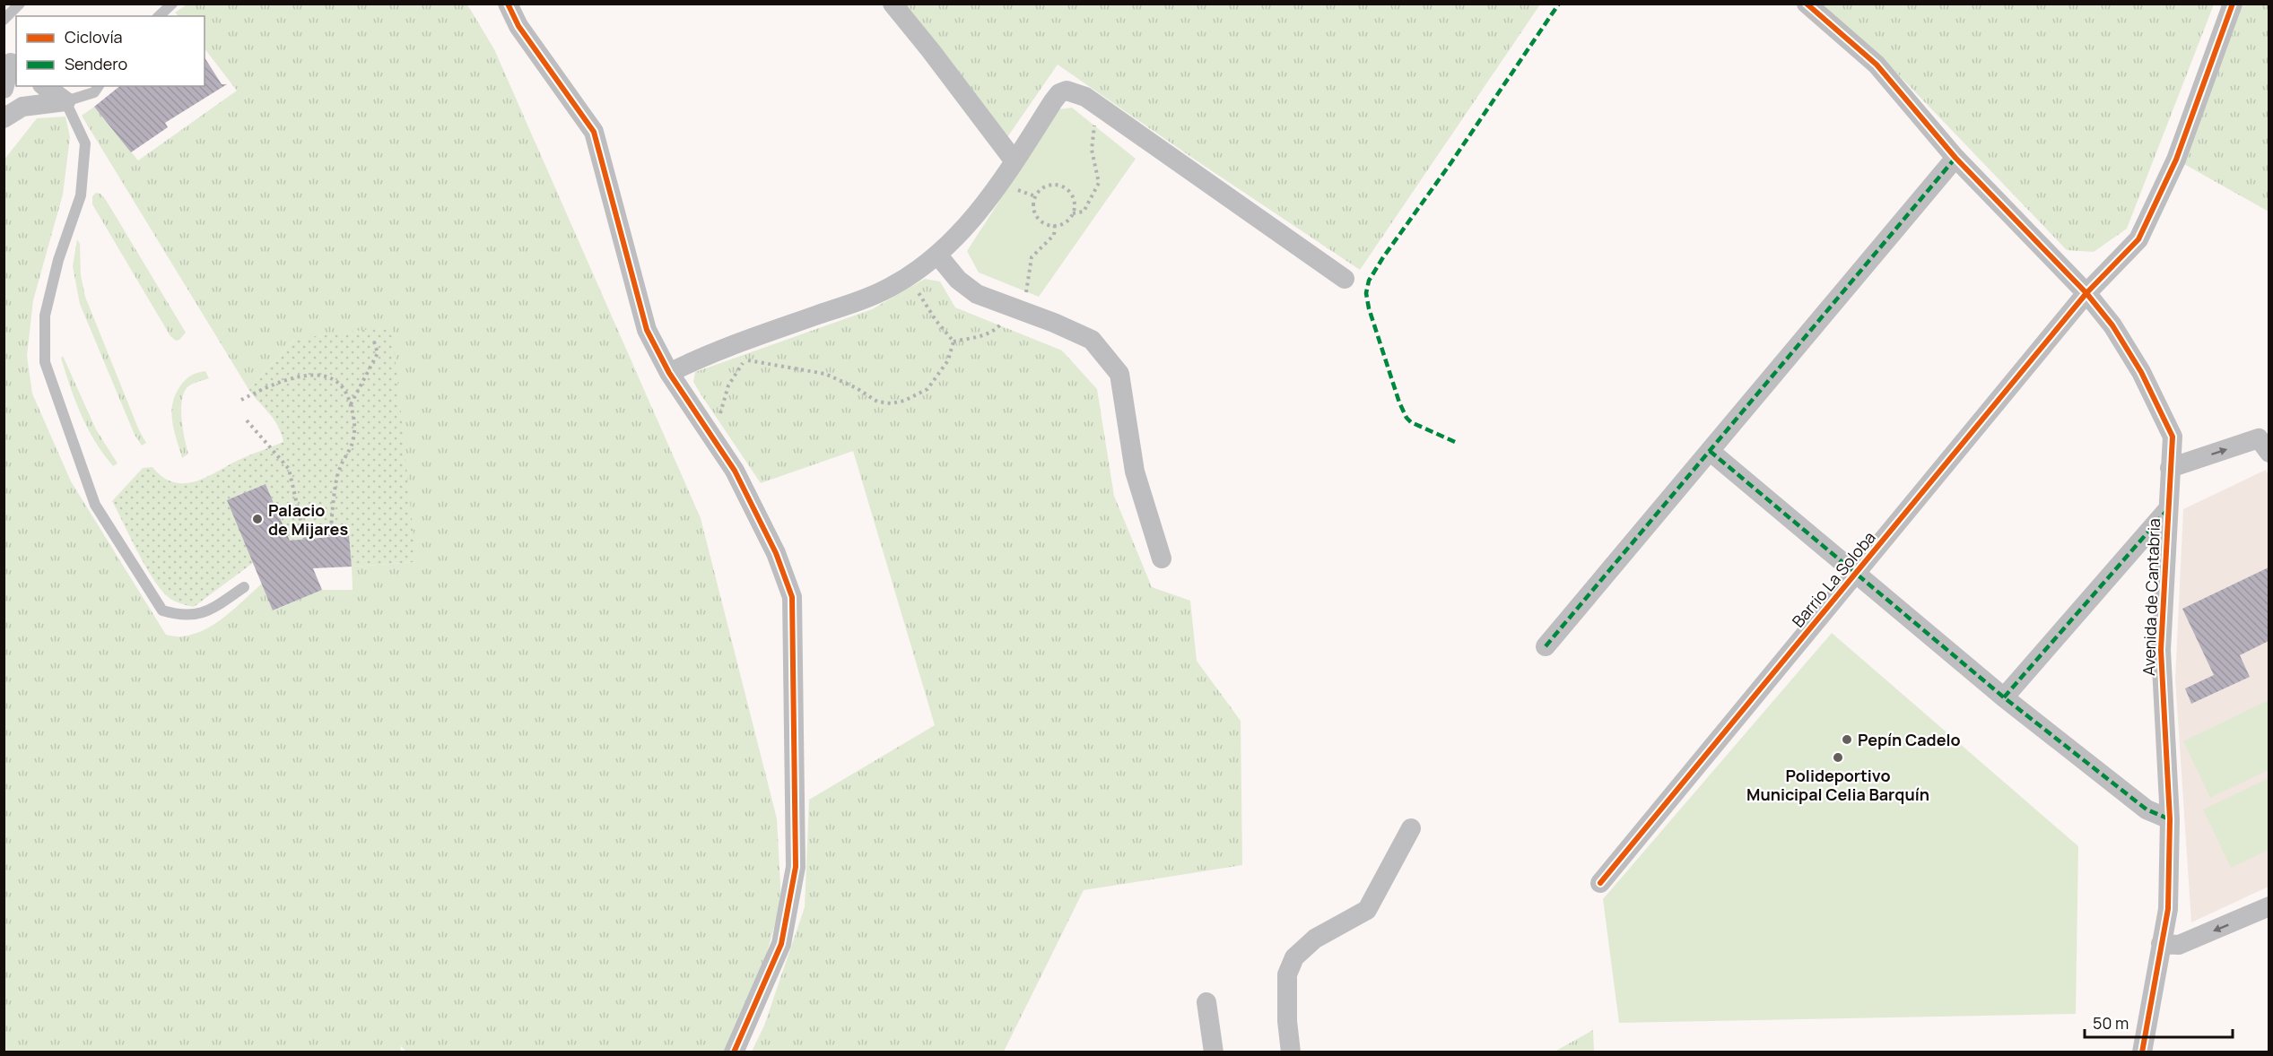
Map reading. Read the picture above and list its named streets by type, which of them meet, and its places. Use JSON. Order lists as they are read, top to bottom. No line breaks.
{"streets":{"street":["Barrio La Soloba","Avenida de Cantabria"]},"crossings":[["Barrio La Soloba","Avenida de Cantabria"]],"places":["Palacio de Mijares","Pepín Cadelo","Polideportivo Municipal Celia Barquín"],"legend":["Ciclovía","Sendero"],"scale_bar":"50 m"}
